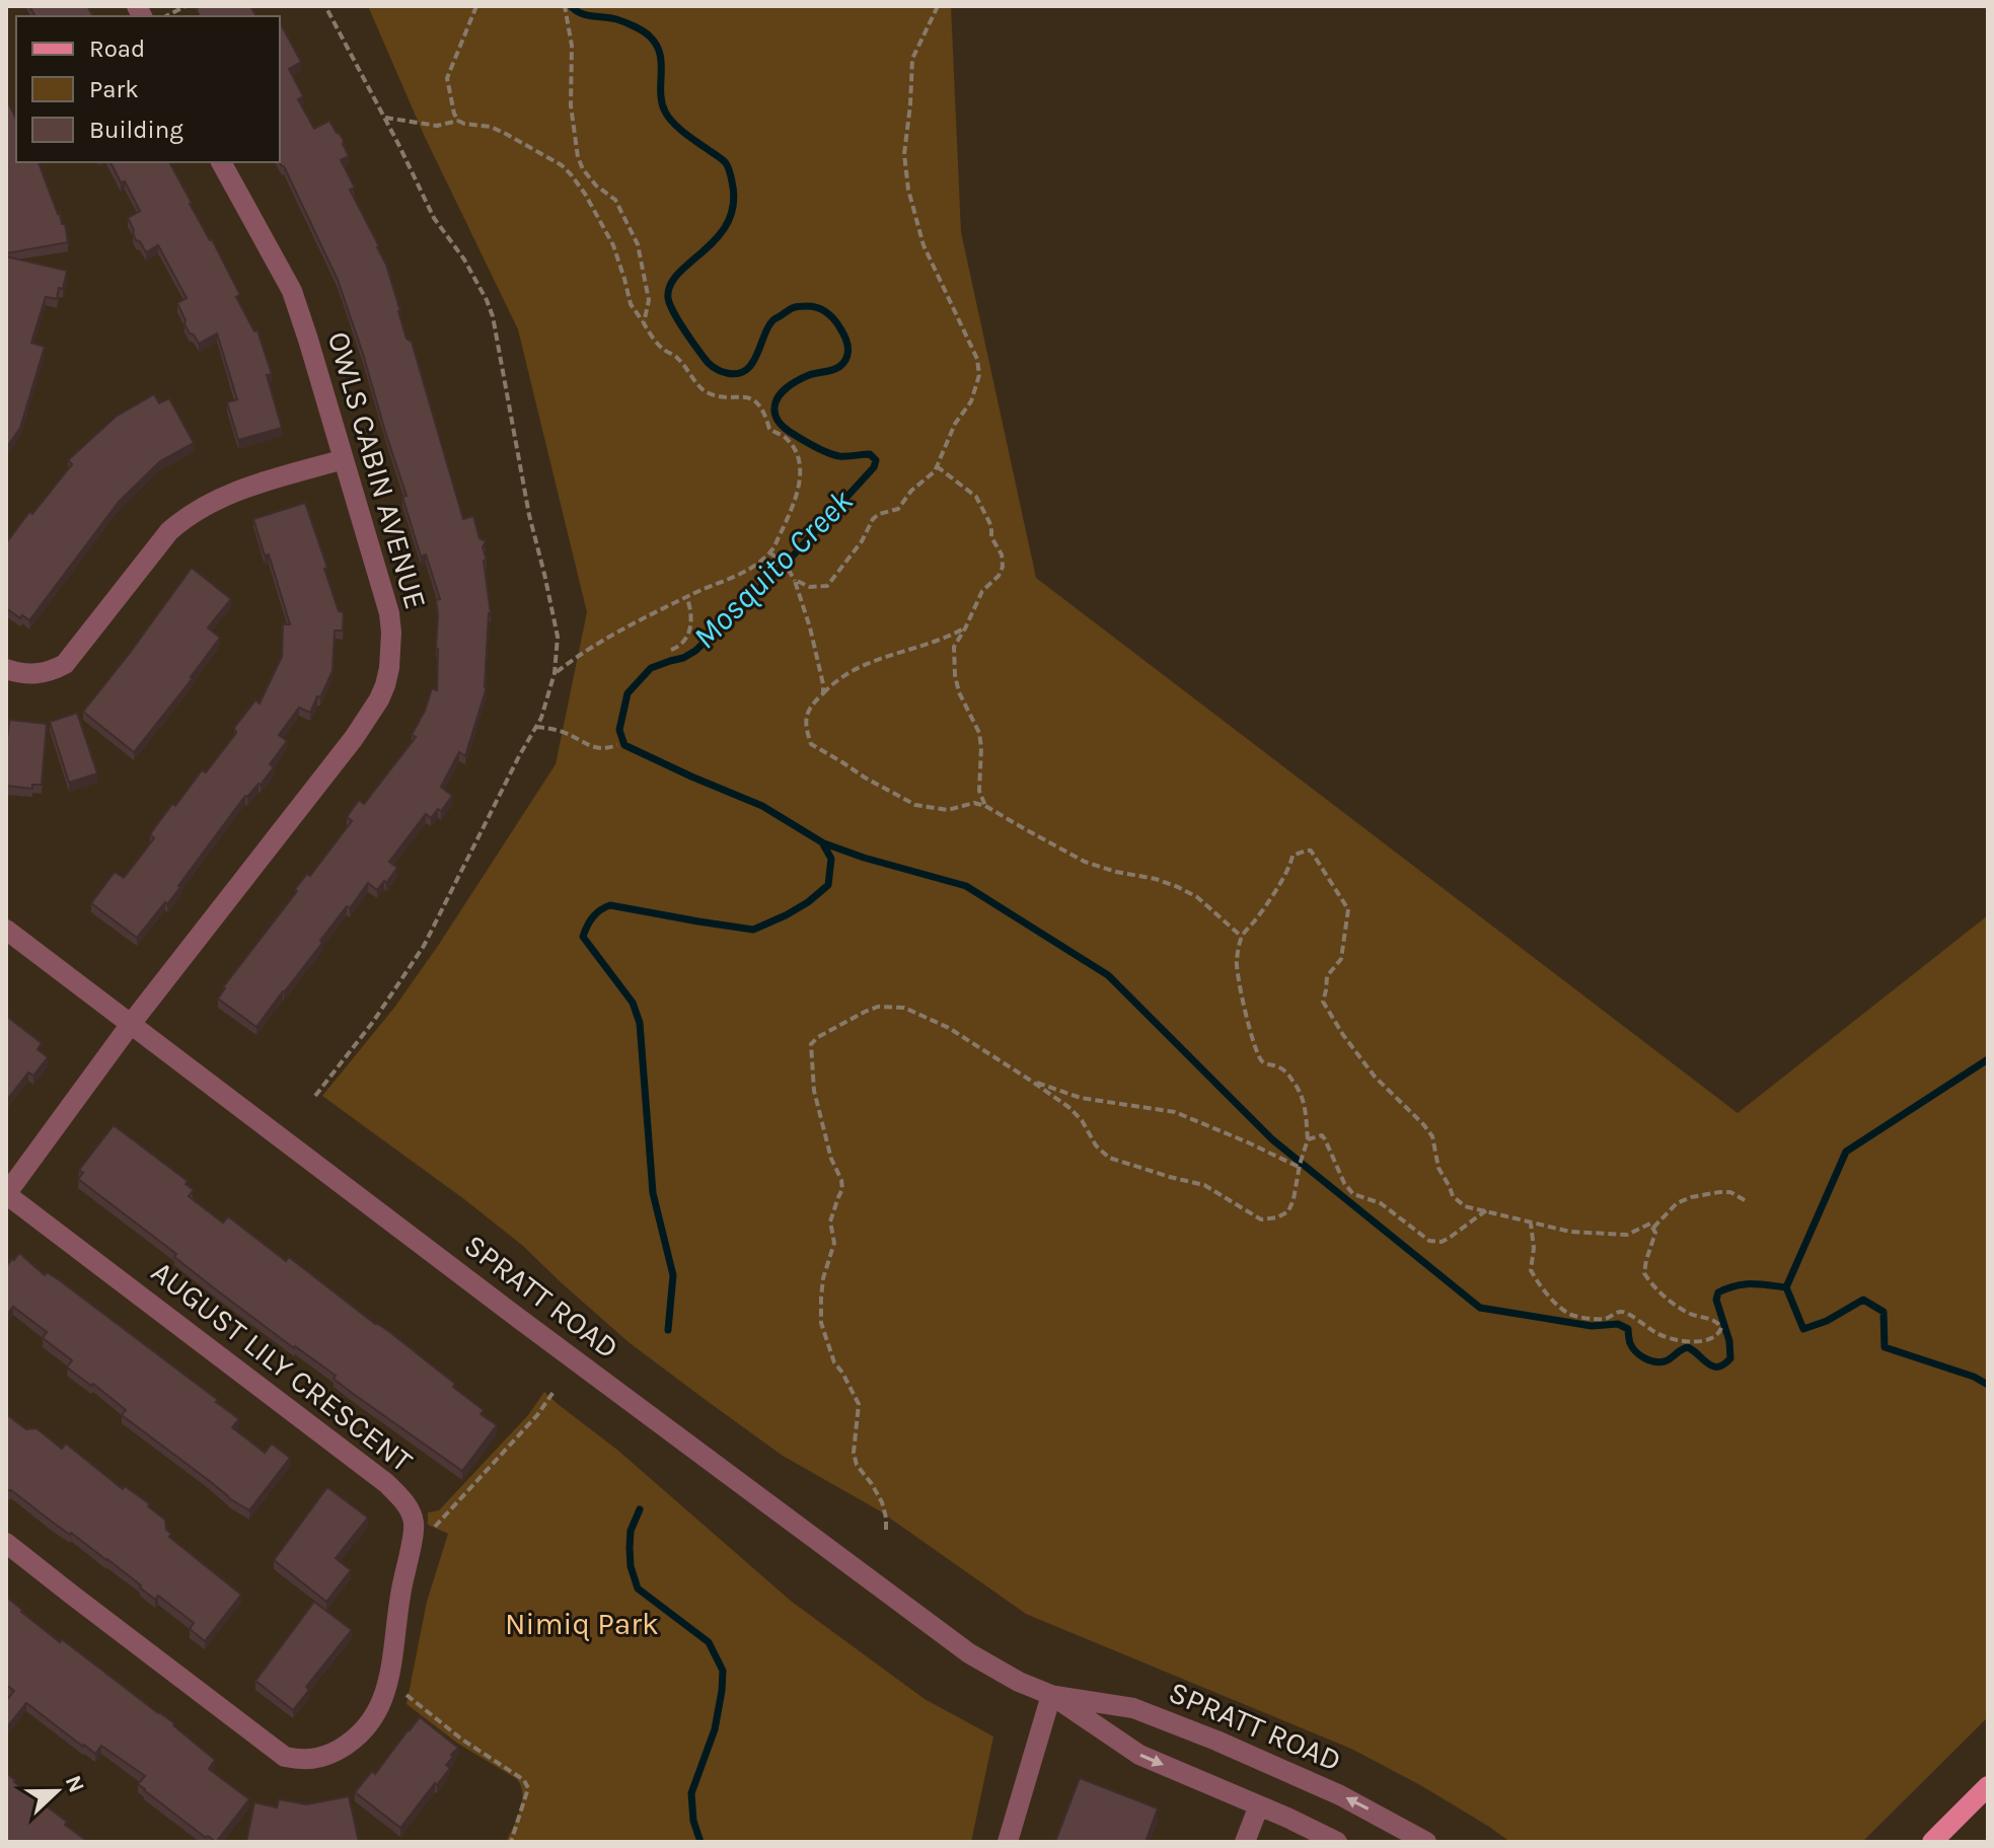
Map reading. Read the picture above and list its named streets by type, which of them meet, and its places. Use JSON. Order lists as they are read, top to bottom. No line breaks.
{"streets":{"street":["OWLS CABIN AVENUE","SPRATT ROAD","AUGUST LILY CRESCENT"]},"crossings":[["OWLS CABIN AVENUE","SPRATT ROAD"],["OWLS CABIN AVENUE","AUGUST LILY CRESCENT"]],"water":["Mosquito Creek"],"parks":["Nimiq Park"],"legend":["Road","Park","Building"],"north":"right"}
